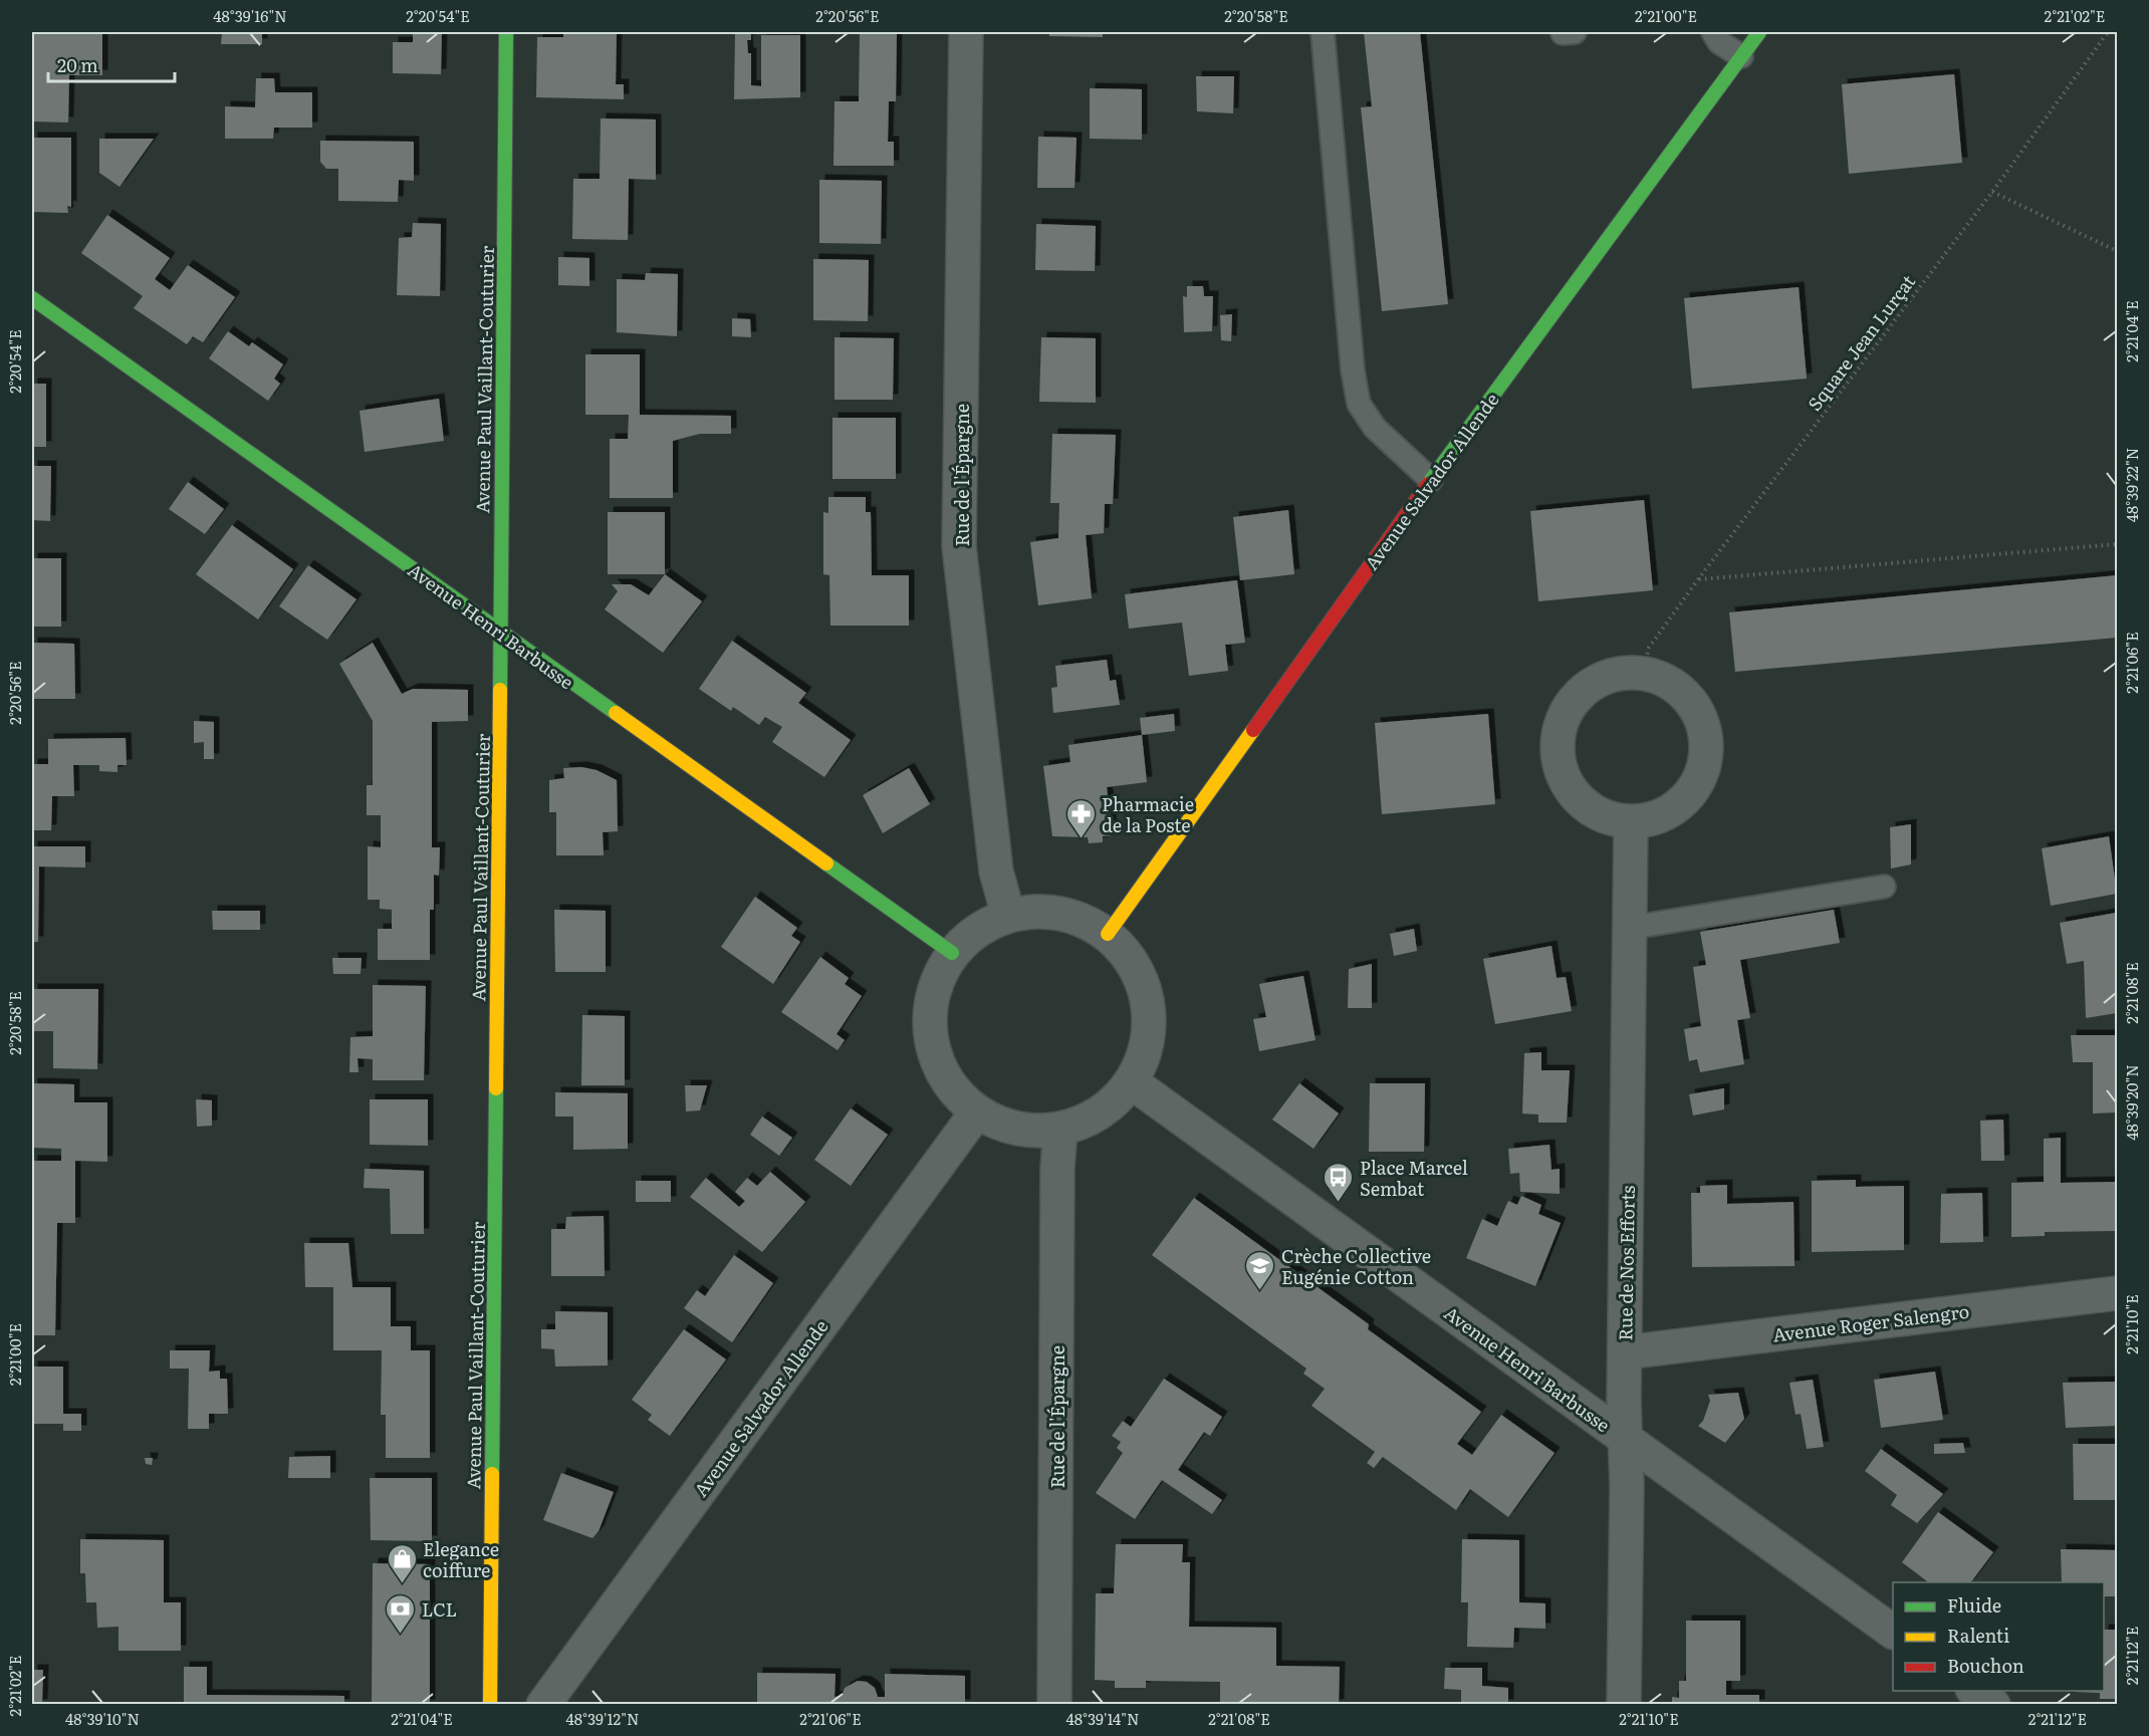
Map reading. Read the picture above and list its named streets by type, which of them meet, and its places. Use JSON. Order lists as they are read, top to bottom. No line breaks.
{"streets":{"street":["Avenue Paul Vaillant-Couturier","Rue de l'Épargne","Avenue Salvador Allende","Avenue Henri Barbusse","Rue de Nos Efforts","Avenue Roger Salengro"],"path":["Square Jean Lurçat"]},"crossings":[["Square Jean Lurçat","Rue de Nos Efforts"],["Avenue Paul Vaillant-Couturier","Avenue Henri Barbusse"],["Avenue Henri Barbusse","Rue de Nos Efforts"],["Rue de Nos Efforts","Avenue Roger Salengro"]],"places":{"pharmacy":["Pharmacie de la Poste"],"bus stop":["Place Marcel Sembat"],"school or university":["Crèche Collective Eugénie Cotton"],"shop":["Elegance coiffure"],"bank":["LCL"]},"legend":["Fluide","Ralenti","Bouchon"],"scale_bar":"20 m","coordinates":["48°39'16\"N","2°20'54\"E","2°20'56\"E","2°20'58\"E","2°21'00\"E","2°21'02\"E","2°21'04\"E","48°39'22\"N","2°21'06\"E","2°21'08\"E","48°39'20\"N","2°21'10\"E","2°21'12\"E","48°39'10\"N","48°39'12\"N","48°39'14\"N"]}
